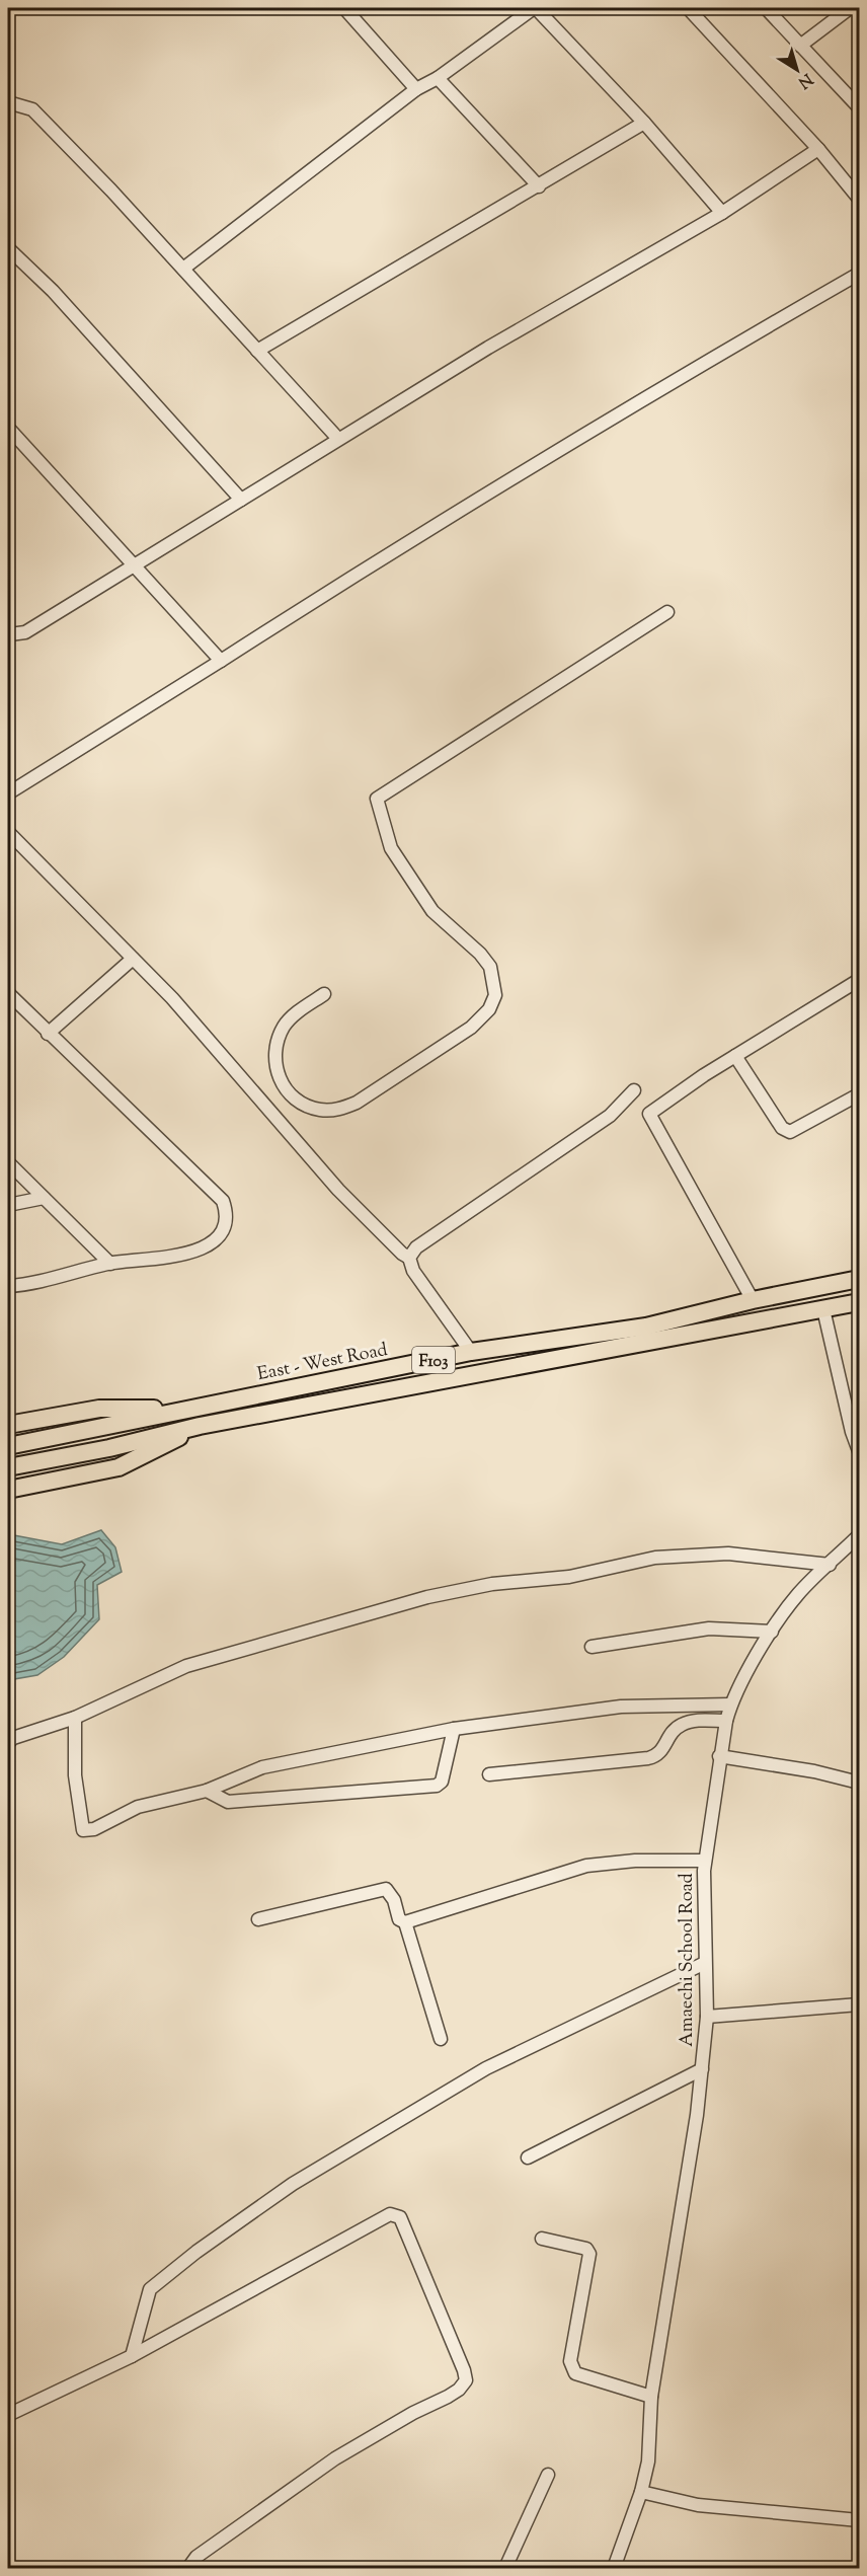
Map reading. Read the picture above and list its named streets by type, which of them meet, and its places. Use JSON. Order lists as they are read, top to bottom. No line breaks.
{"streets":{"main road":["F103","East - West Road"],"street":["Amaechi School Road"]},"north":"bottom right"}
